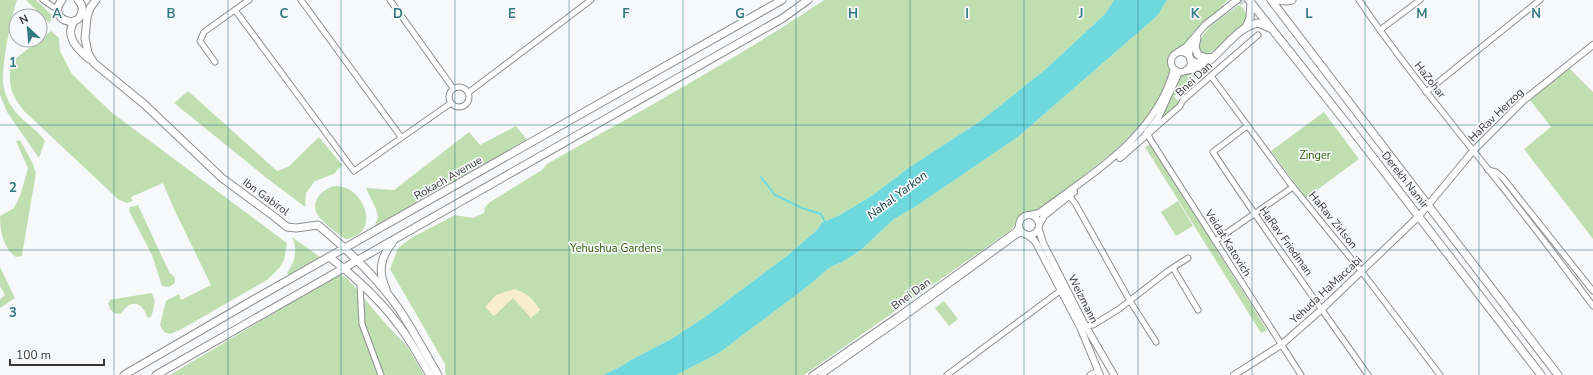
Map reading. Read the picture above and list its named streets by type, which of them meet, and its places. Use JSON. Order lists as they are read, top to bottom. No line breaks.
{"streets":{"main road":["Rokach Avenue","Derekh Namir","Ibn Gabirol"],"street":["Bnei Dan","HaZohar","HaRav Herzog","HaRav Zirlson","HaRav Friedman","Veidat Katovich","Yehuda HaMaccabi","Weizmann"]},"crossings":[["Bnei Dan","HaRav Zirlson"],["Bnei Dan","Veidat Katovich"],["Bnei Dan","Weizmann"],["HaZohar","HaRav Herzog"],["HaRav Herzog","Derekh Namir"],["HaRav Herzog","Yehuda HaMaccabi"],["Rokach Avenue","Ibn Gabirol"],["Derekh Namir","Yehuda HaMaccabi"],["HaRav Zirlson","HaRav Friedman"],["HaRav Zirlson","Yehuda HaMaccabi"],["HaRav Friedman","Yehuda HaMaccabi"],["Veidat Katovich","Yehuda HaMaccabi"]],"water":["Nahal Yarkon"],"parks":["Zinger","Yehushua Gardens"],"scale_bar":"100 m","north":"top left","grid":{"columns":["A","B","C","D","E","F","G","H","I","J","K","L","M","N"],"rows":["1","2","3"]}}
